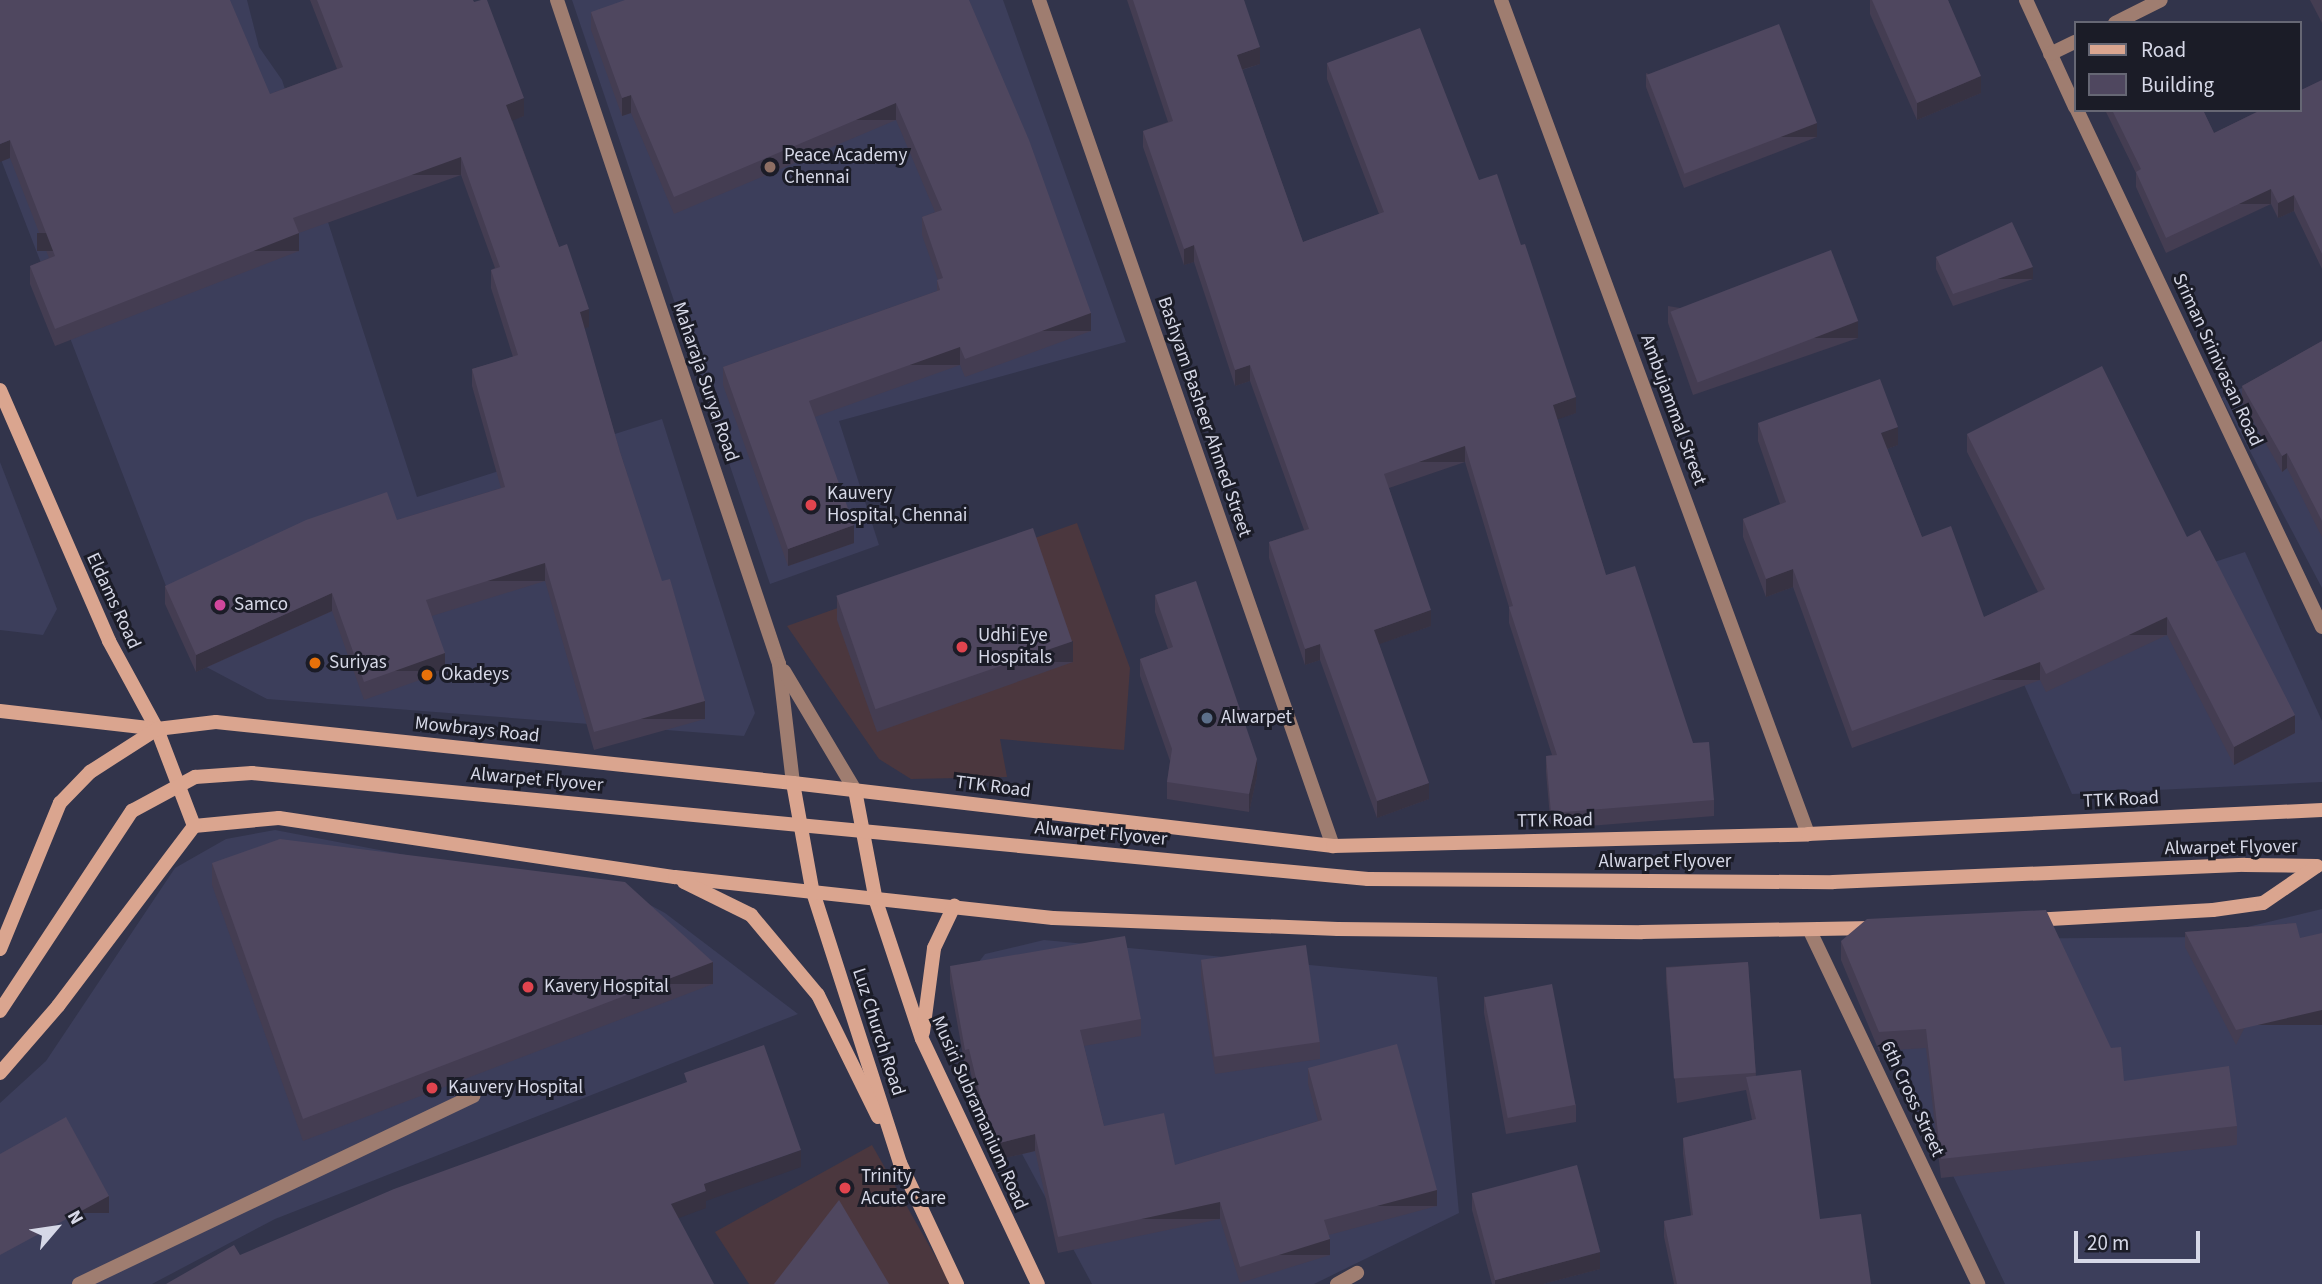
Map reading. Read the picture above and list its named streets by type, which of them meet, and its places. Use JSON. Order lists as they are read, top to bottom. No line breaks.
{"streets":{"main road":["Eldams Road","Mowbrays Road","Alwarpet Flyover","TTK Road","Luz Church Road","Musiri Subramanium Road"],"street":["Sriman Srinivasan Road","Maharaja Surya Road","Ambujammal Street","Bashyam Basheer Ahmed Street","6th Cross Street"]},"crossings":[["Maharaja Surya Road","Mowbrays Road"],["Maharaja Surya Road","TTK Road"],["Maharaja Surya Road","Luz Church Road"],["Ambujammal Street","TTK Road"],["Bashyam Basheer Ahmed Street","TTK Road"],["Eldams Road","Mowbrays Road"],["Mowbrays Road","TTK Road"],["Mowbrays Road","Luz Church Road"],["TTK Road","Luz Church Road"],["TTK Road","Musiri Subramanium Road"]],"places":["Peace Academy Chennai","Kauvery Hospital, Chennai","Samco","Udhi Eye Hospitals","Suriyas","Okadeys","Alwarpet","Kavery Hospital","Kauvery Hospital","Trinity Acute Care"],"legend":["Road","Building"],"scale_bar":"20 m","north":"top right"}
